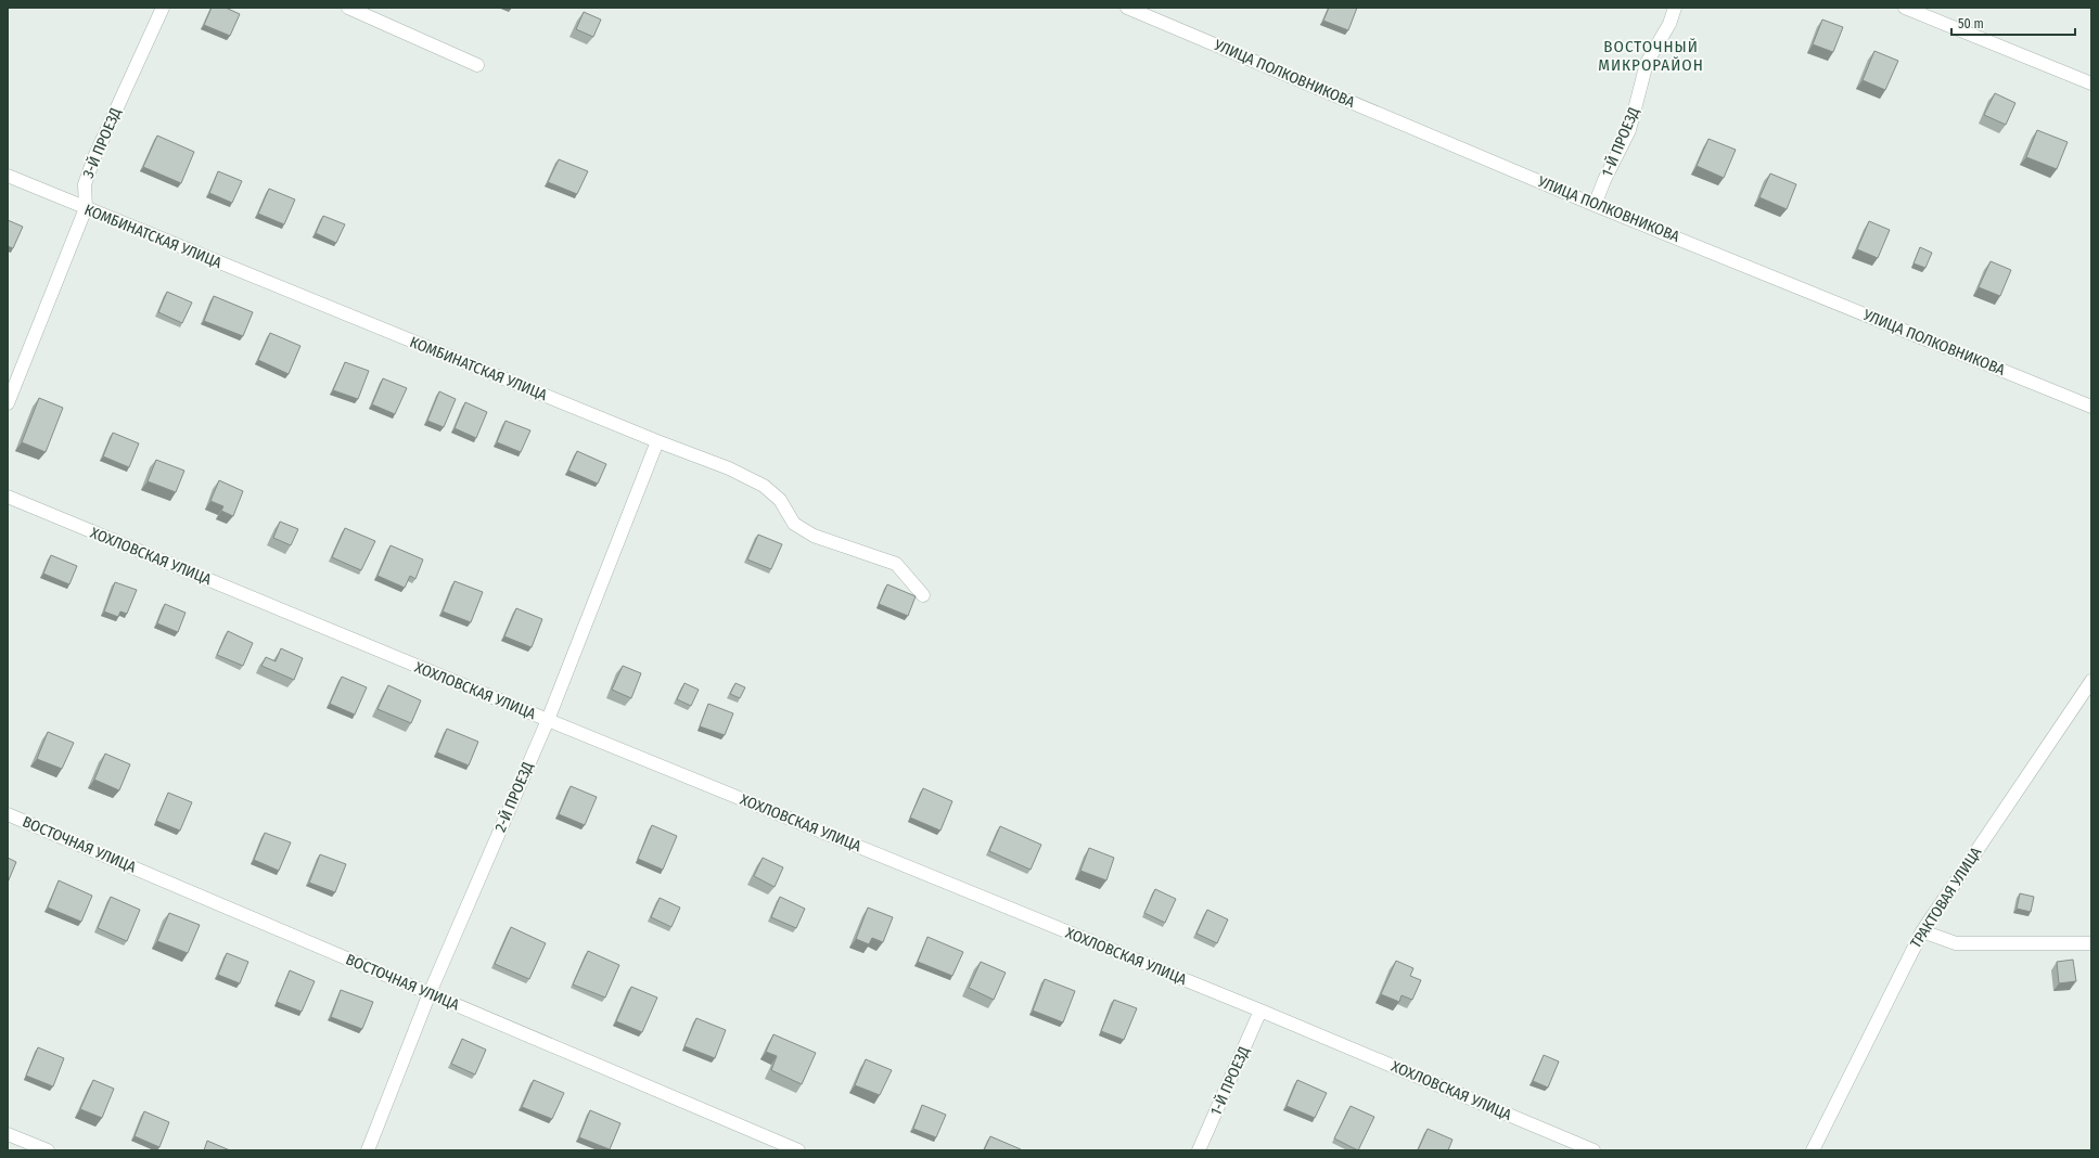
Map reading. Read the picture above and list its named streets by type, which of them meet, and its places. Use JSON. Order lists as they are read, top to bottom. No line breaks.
{"streets":{"street":["УЛИЦА ПОЛКОВНИКОВА","1-Й ПРОЕЗД","3-Й ПРОЕЗД","КОМБИНАТСКАЯ УЛИЦА","ХОХЛОВСКАЯ УЛИЦА","2-Й ПРОЕЗД","ВОСТОЧНАЯ УЛИЦА","ТРАКТОВАЯ УЛИЦА"]},"crossings":[["УЛИЦА ПОЛКОВНИКОВА","1-Й ПРОЕЗД"],["1-Й ПРОЕЗД","ХОХЛОВСКАЯ УЛИЦА"],["3-Й ПРОЕЗД","КОМБИНАТСКАЯ УЛИЦА"],["КОМБИНАТСКАЯ УЛИЦА","2-Й ПРОЕЗД"],["ХОХЛОВСКАЯ УЛИЦА","2-Й ПРОЕЗД"],["2-Й ПРОЕЗД","ВОСТОЧНАЯ УЛИЦА"]],"districts":["ВОСТОЧНЫЙ МИКРОРАЙОН"],"scale_bar":"50 m"}
